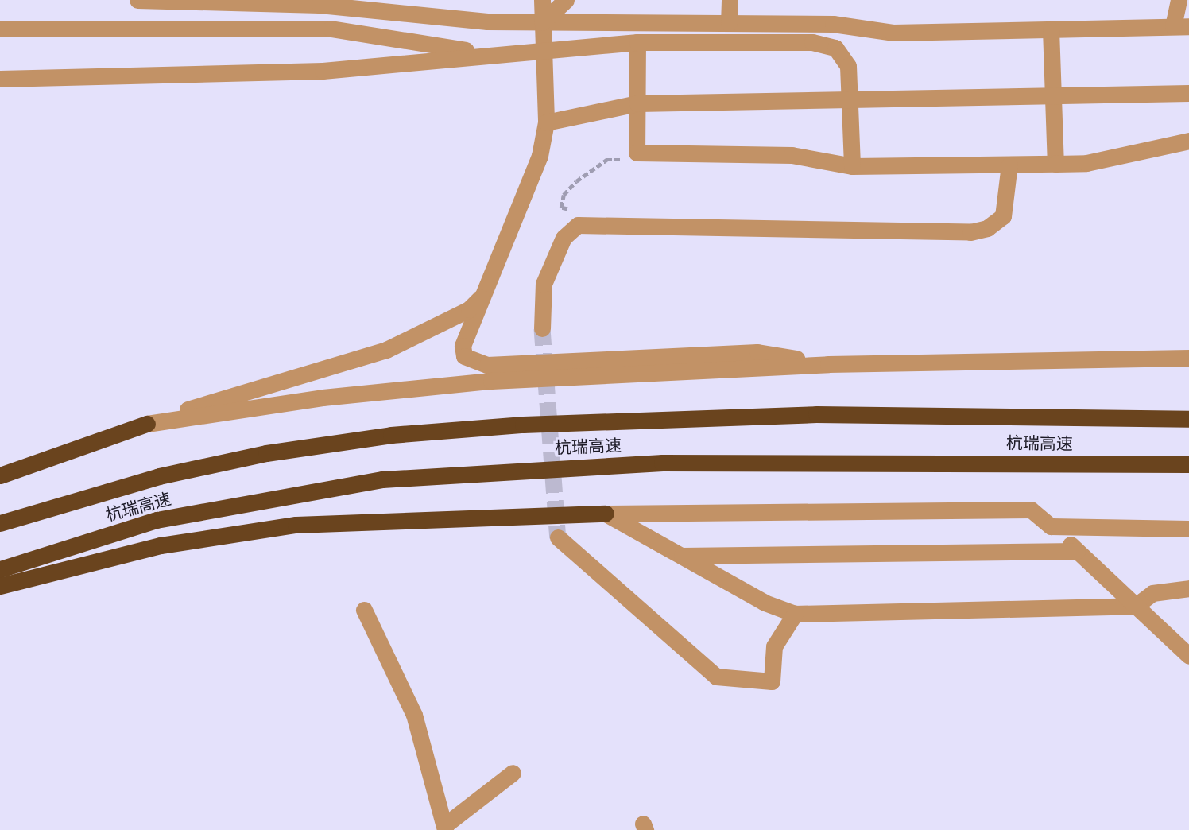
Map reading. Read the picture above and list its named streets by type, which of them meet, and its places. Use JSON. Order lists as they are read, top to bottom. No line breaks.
{"streets":{"highway":["杭瑞高速"]}}
